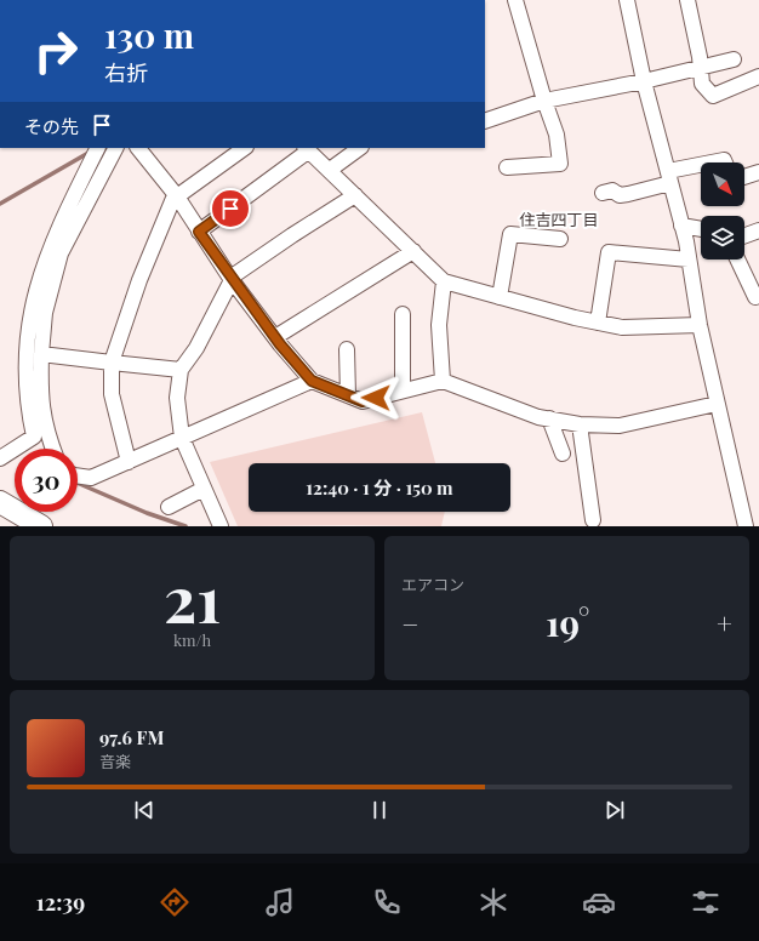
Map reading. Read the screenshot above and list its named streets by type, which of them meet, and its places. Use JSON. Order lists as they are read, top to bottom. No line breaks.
{"districts":["住吉四丁目"],"north":"bottom right","page":{"turn":["130 m","右折"],"then":"その先","limit":"30","trip":"12:40 · 1 分 · 150 m","tile":[["21","km/h"],"エアコン"],"heat":["−","19°","+"],"song":["97.6 FM","音楽"],"tabs":"12:39"}}
